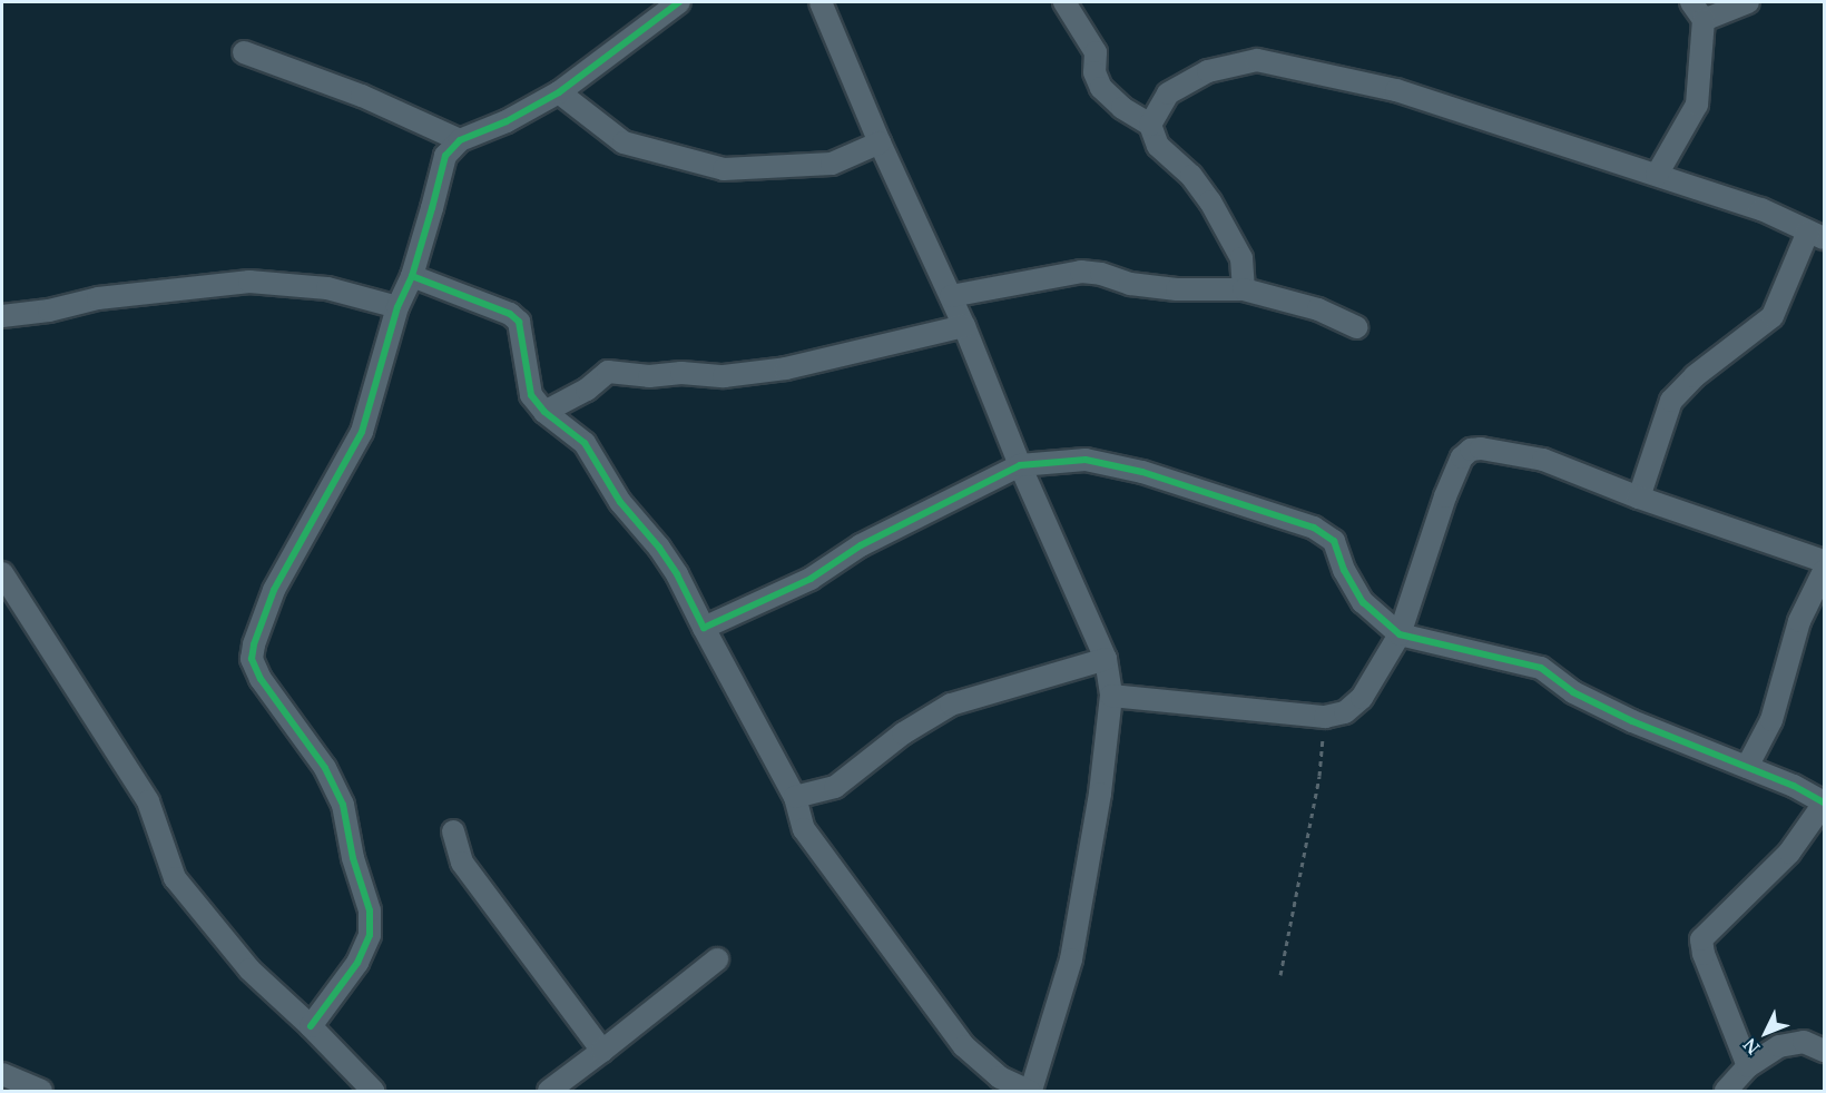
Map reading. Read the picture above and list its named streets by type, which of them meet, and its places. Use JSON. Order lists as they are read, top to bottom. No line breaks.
{"north":"bottom left"}
